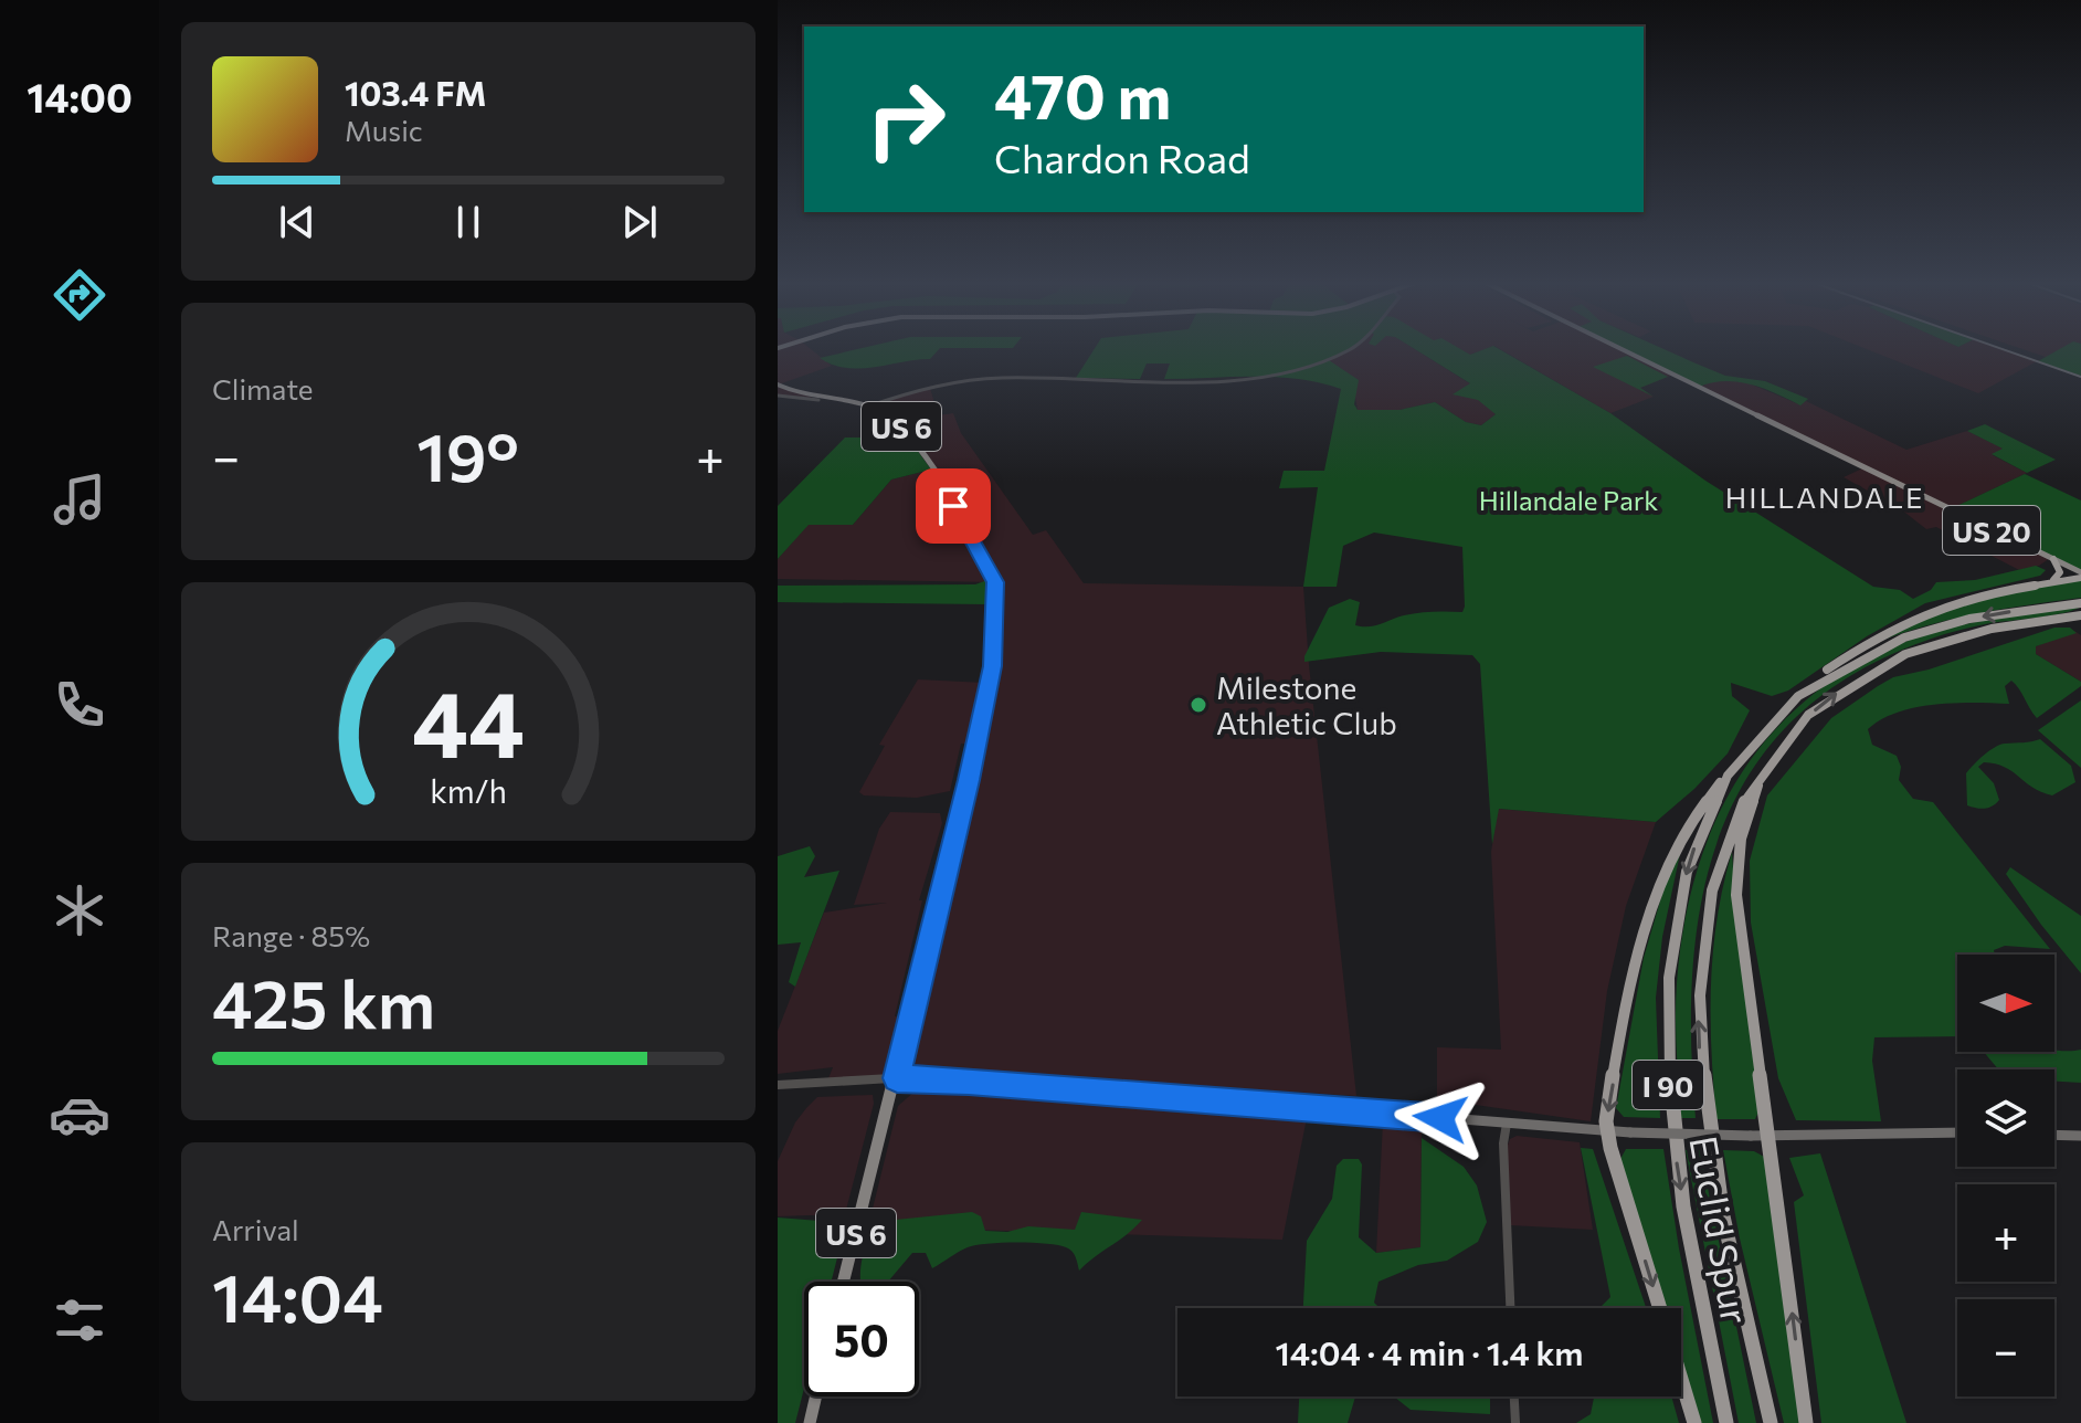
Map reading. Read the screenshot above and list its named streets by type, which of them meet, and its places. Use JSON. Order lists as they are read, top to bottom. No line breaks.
{"streets":{"highway":["I 90","Euclid Spur"],"main road":["US 6","US 20"]},"districts":["HILLANDALE"],"parks":["Hillandale Park"],"places":["Milestone Athletic Club"],"north":"right","page":{"tabs":"14:00","turn":["470 m","Chardon Road"],"song":["103.4 FM","Music"],"tile":["Climate",["Range · 85%","425 km"],["Arrival","14:04"]],"heat":["−","19°","+"],"map_buttons":["+","−"],"limit":"50","trip":"14:04 · 4 min · 1.4 km","gauge":["44","km/h"]}}
